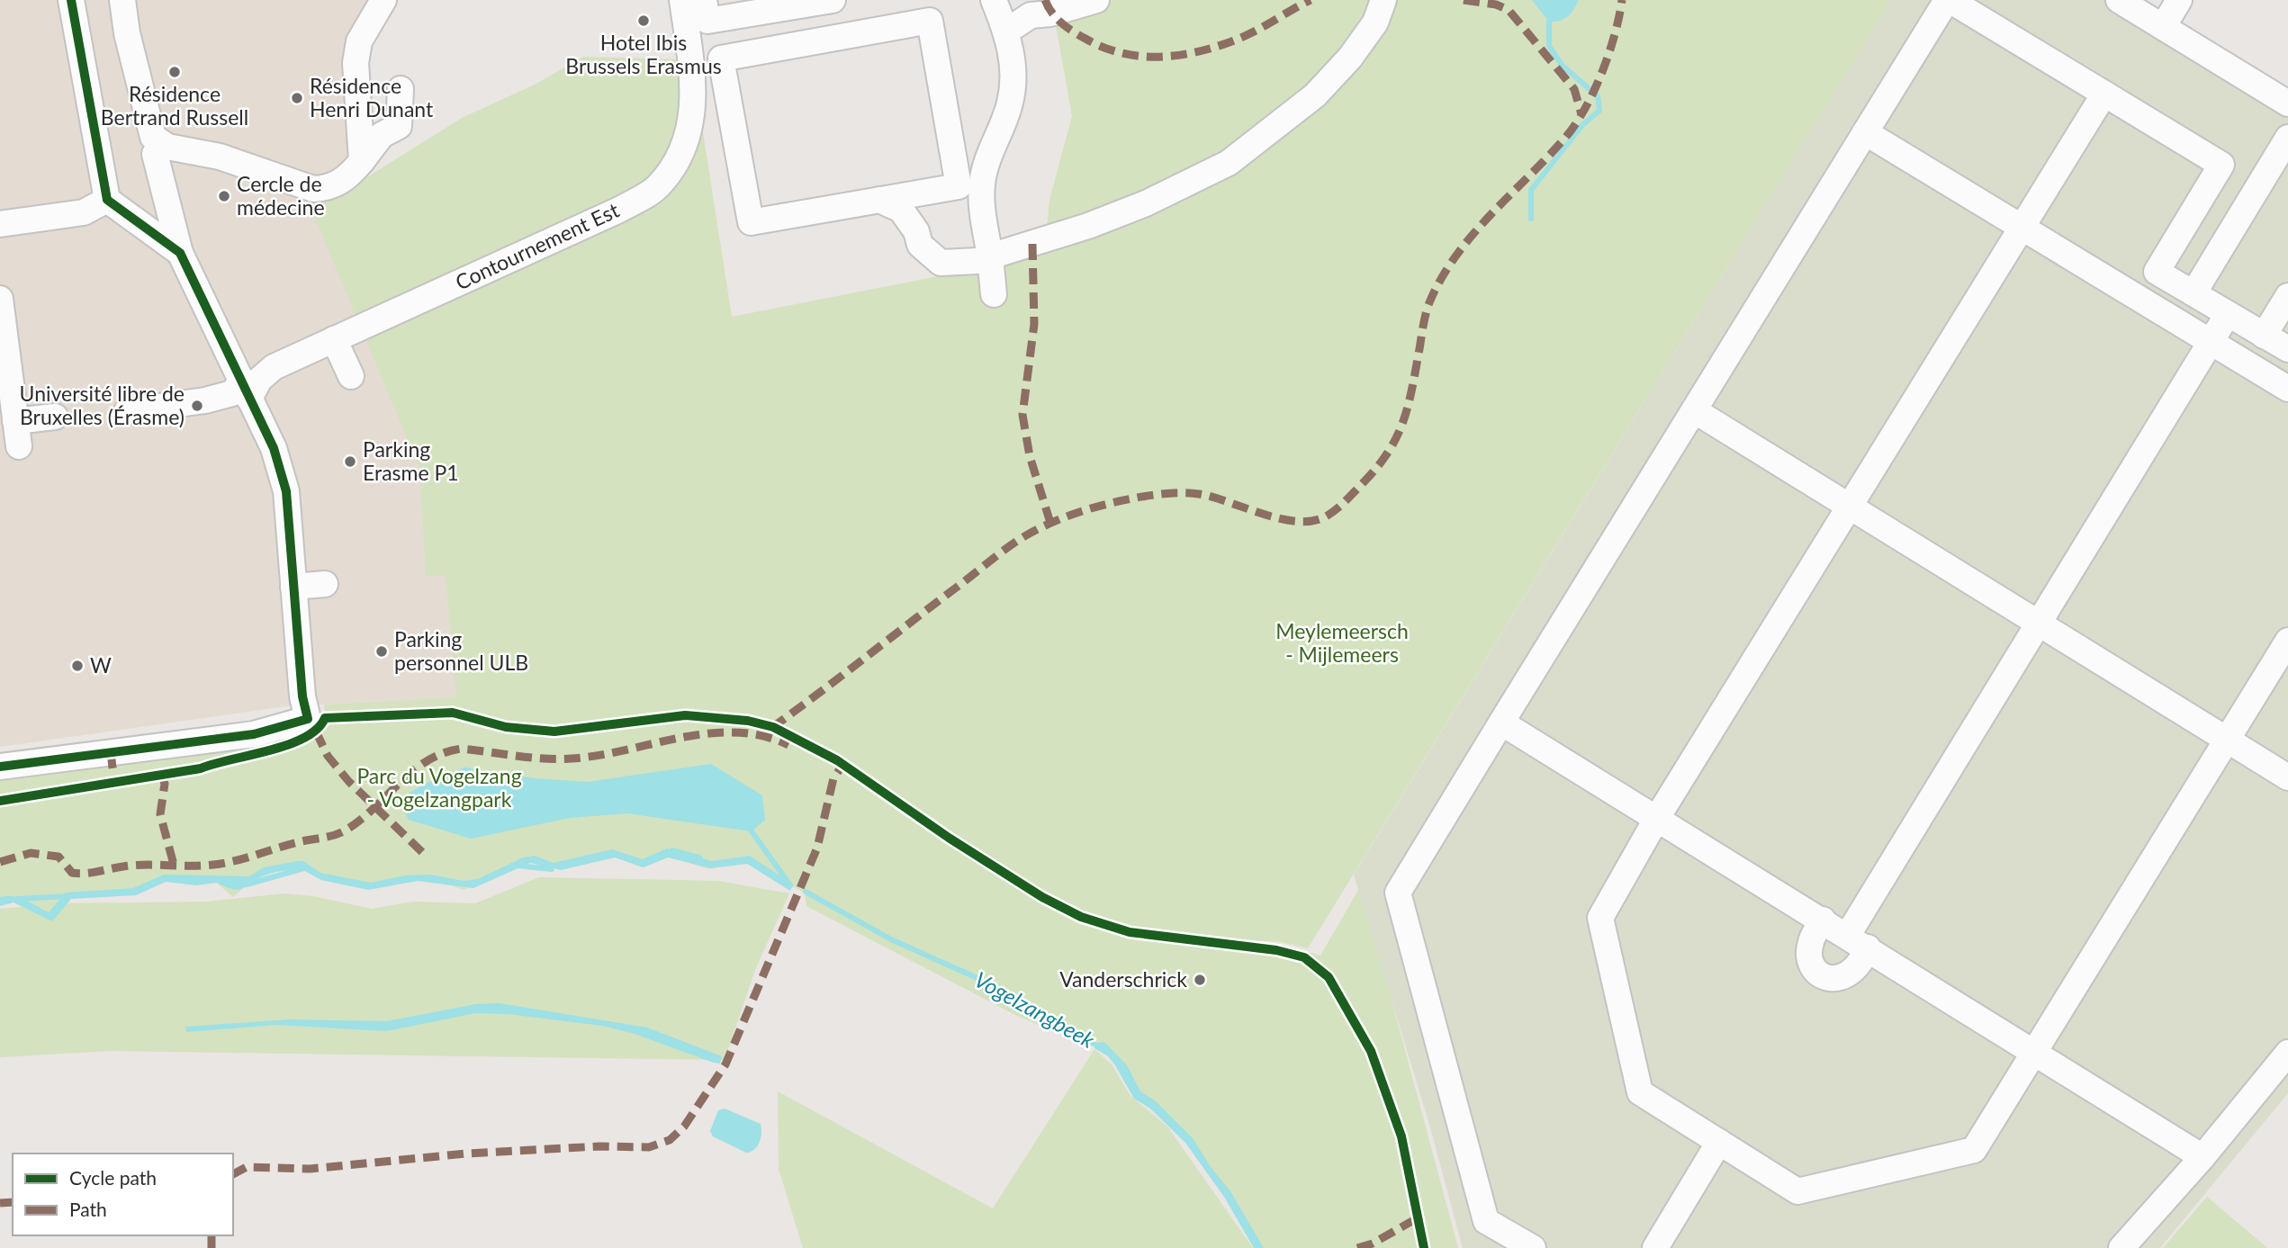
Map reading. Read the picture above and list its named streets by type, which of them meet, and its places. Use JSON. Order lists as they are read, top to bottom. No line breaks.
{"streets":{"street":["Contournement Est"]},"water":["Vogelzangbeek"],"parks":["Meylemeersch - Mijlemeers","Parc du Vogelzang - Vogelzangpark"],"places":["Hotel Ibis Brussels Erasmus","Résidence Bertrand Russell","Résidence Henri Dunant","Cercle de médecine","Université libre de Bruxelles (Érasme)","Parking Erasme P1","Parking personnel ULB","W","Vanderschrick"],"legend":["Cycle path","Path"]}
